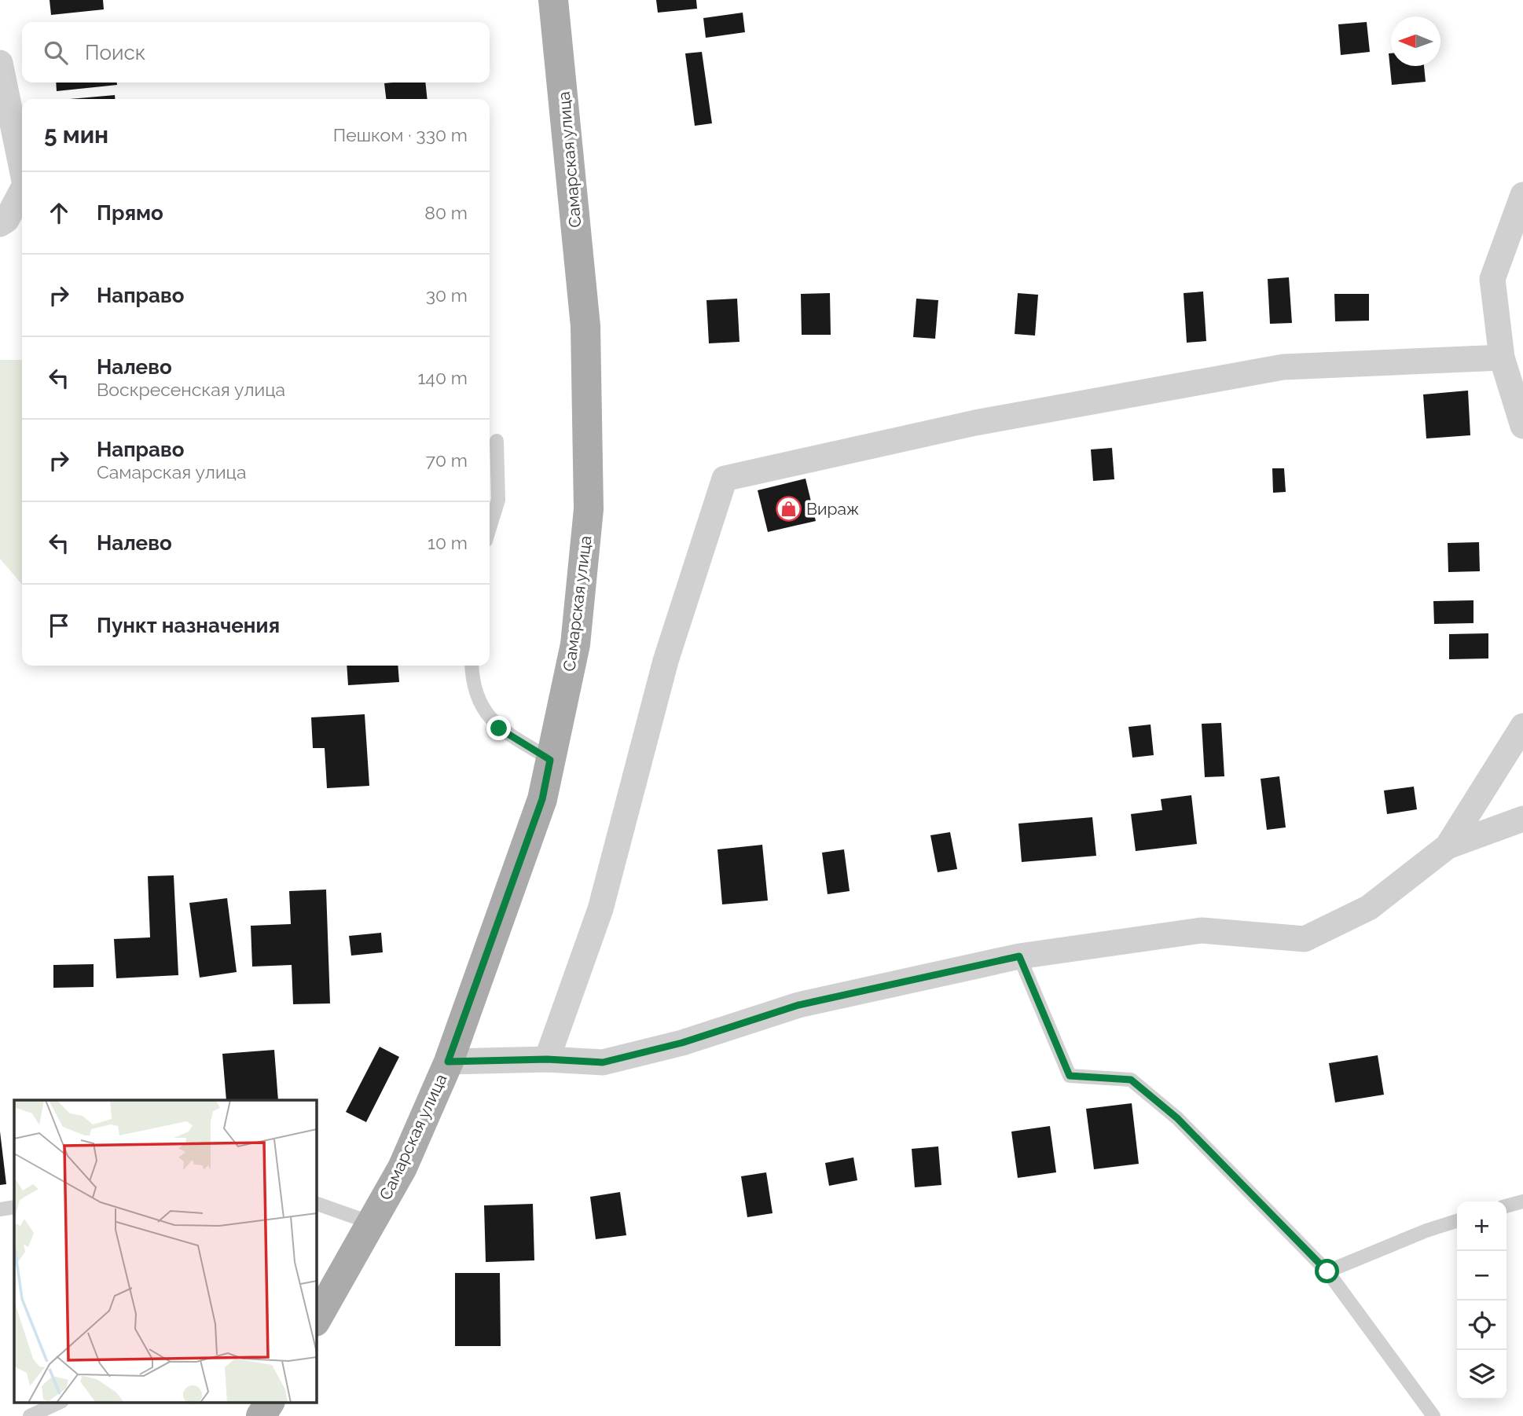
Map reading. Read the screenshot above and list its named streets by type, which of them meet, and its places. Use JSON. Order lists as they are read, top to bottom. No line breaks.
{"streets":{"main road":["Самарская улица"]},"places":{"shop":["Вираж"]},"north":"left","page":{"search":"Поиск","heading":["5 мин","Пешком · 330 m"],"list":[["Прямо","80 m"],["Направо","30 m"],["Налево","Воскресенская улица","140 m"],["Направо","Самарская улица","70 m"],["Налево","10 m"],"Пункт назначения"],"map_buttons":["+","−"]}}
